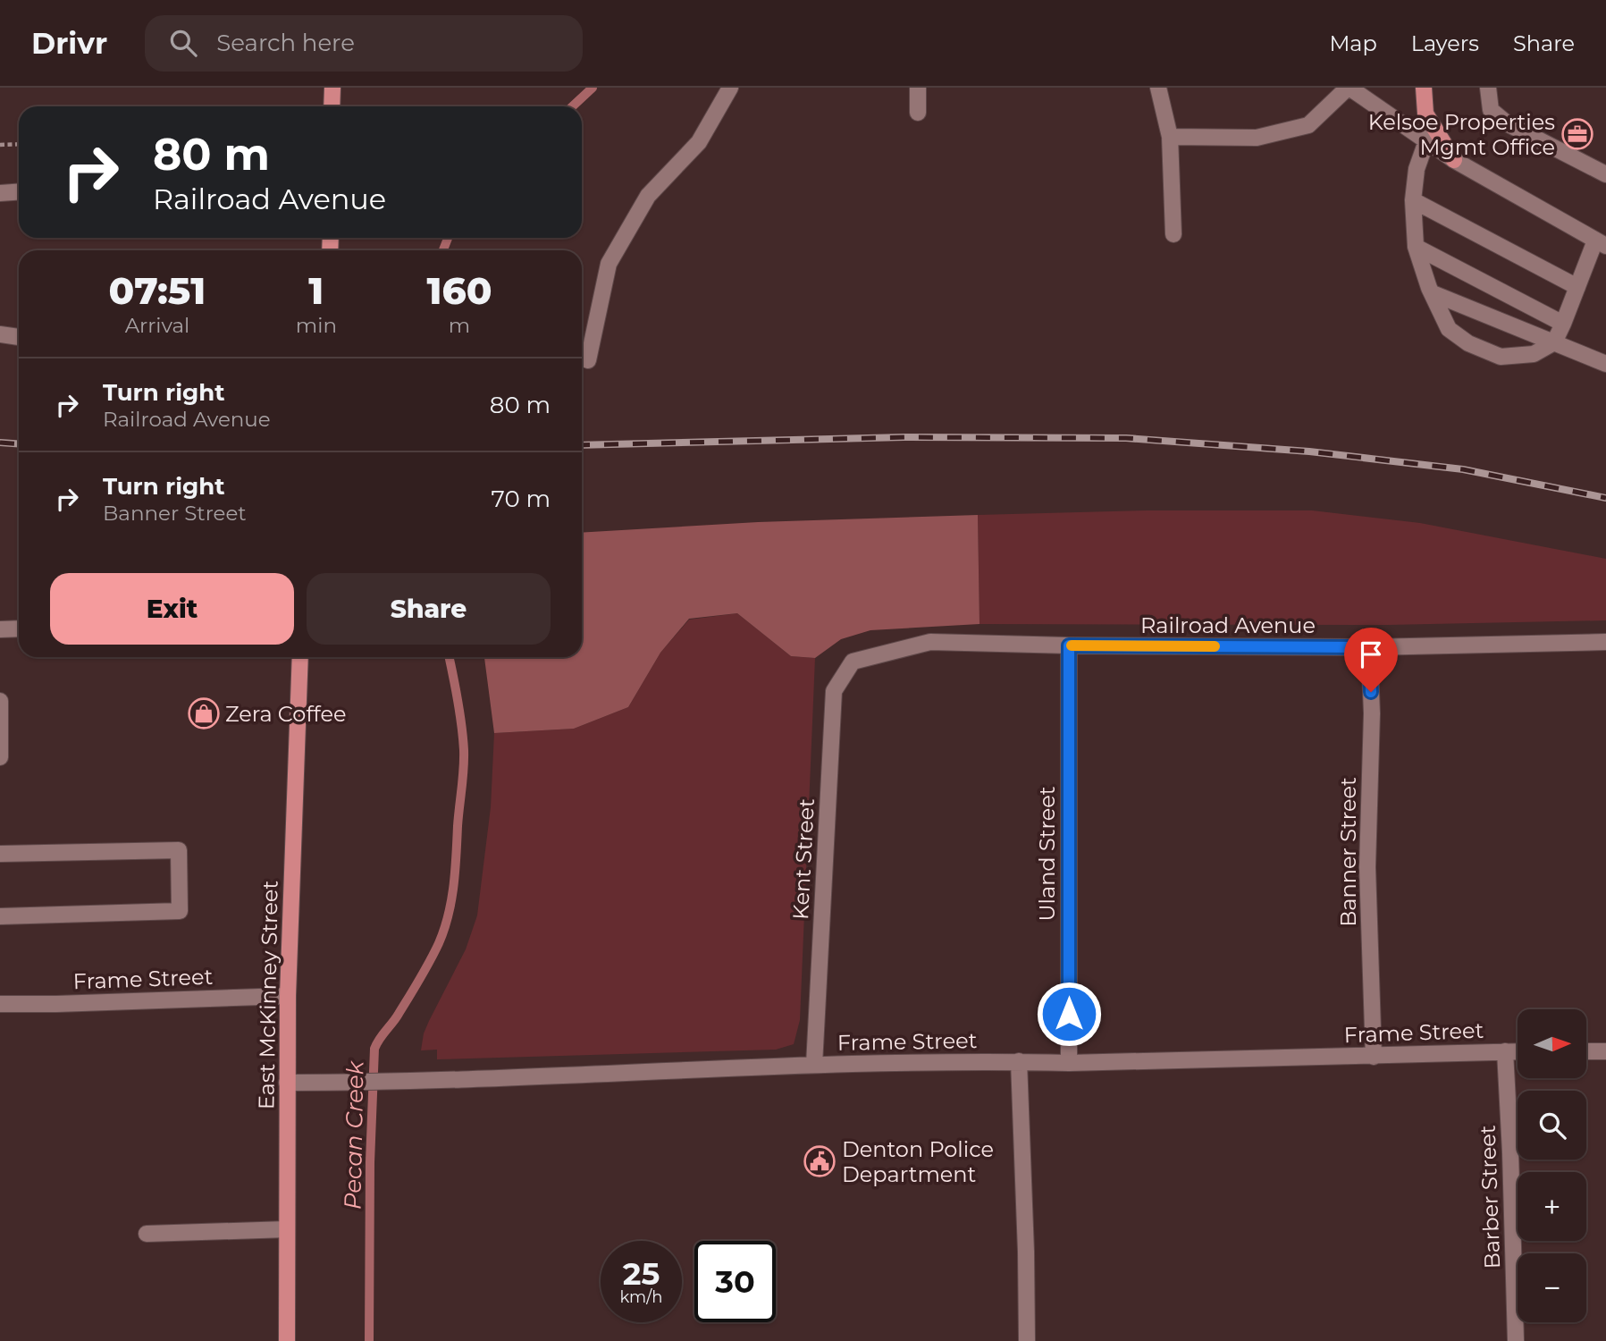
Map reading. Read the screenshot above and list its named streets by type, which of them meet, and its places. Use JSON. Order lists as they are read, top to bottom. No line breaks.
{"streets":{"main road":["East McKinney Street"],"street":["Railroad Avenue","Banner Street","Uland Street","Kent Street","Frame Street","Barber Street"]},"crossings":[["Railroad Avenue","Banner Street"],["Railroad Avenue","Uland Street"],["Railroad Avenue","Kent Street"],["Banner Street","Frame Street"],["Uland Street","Frame Street"],["Kent Street","Frame Street"],["Frame Street","East McKinney Street"],["Frame Street","Barber Street"]],"water":["Pecan Creek"],"places":{"office":["Kelsoe Properties Mgmt Office"],"shop":["Zera Coffee"],"public building":["Denton Police Department"]},"north":"right","page":{"header":"Drivr","search":"Search here","nav":["Map","Layers","Share"],"turn":["80 m","Railroad Avenue"],"eta":["07:51","Arrival","1","min","160","m"],"list":[{"name":"Turn right","note":"Railroad Avenue","value":"80 m"},{"name":"Turn right","note":"Banner Street","value":"70 m"}],"buttons":["Exit","Share"],"map_buttons":["+","−"],"speed":"25 km/h","limit":"30"}}
